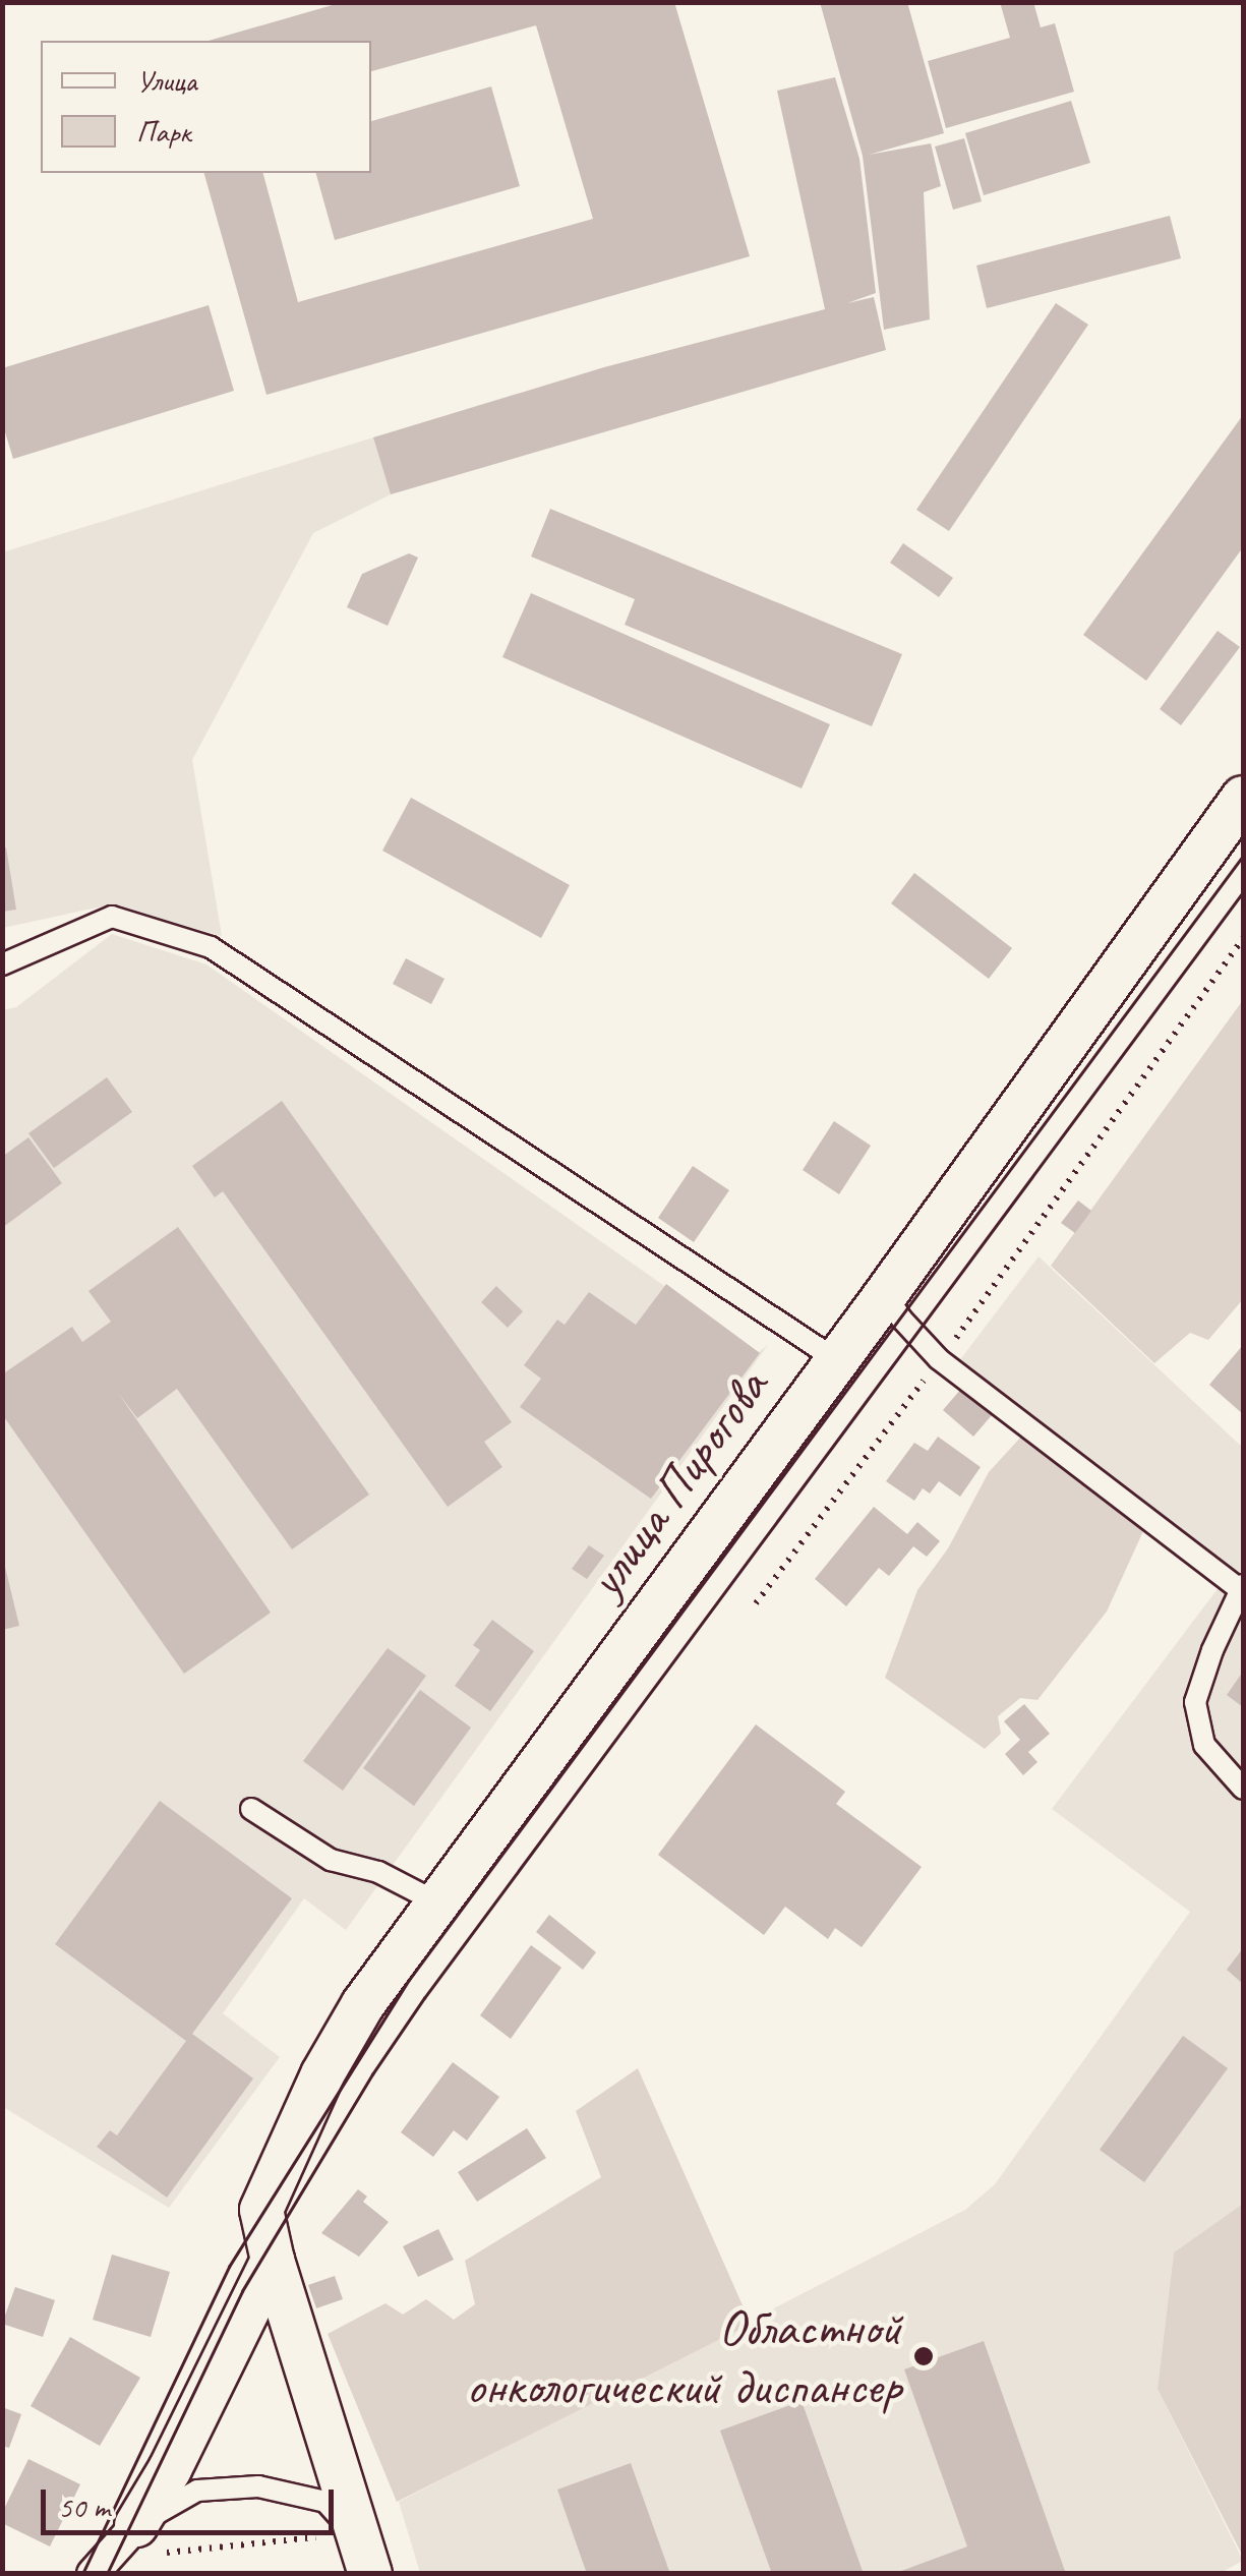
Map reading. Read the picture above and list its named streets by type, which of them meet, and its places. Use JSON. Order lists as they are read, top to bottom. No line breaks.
{"streets":{"street":["улица Пирогова"]},"places":["Областной онкологический диспансер"],"legend":["Улица","Парк"],"scale_bar":"50 m"}
